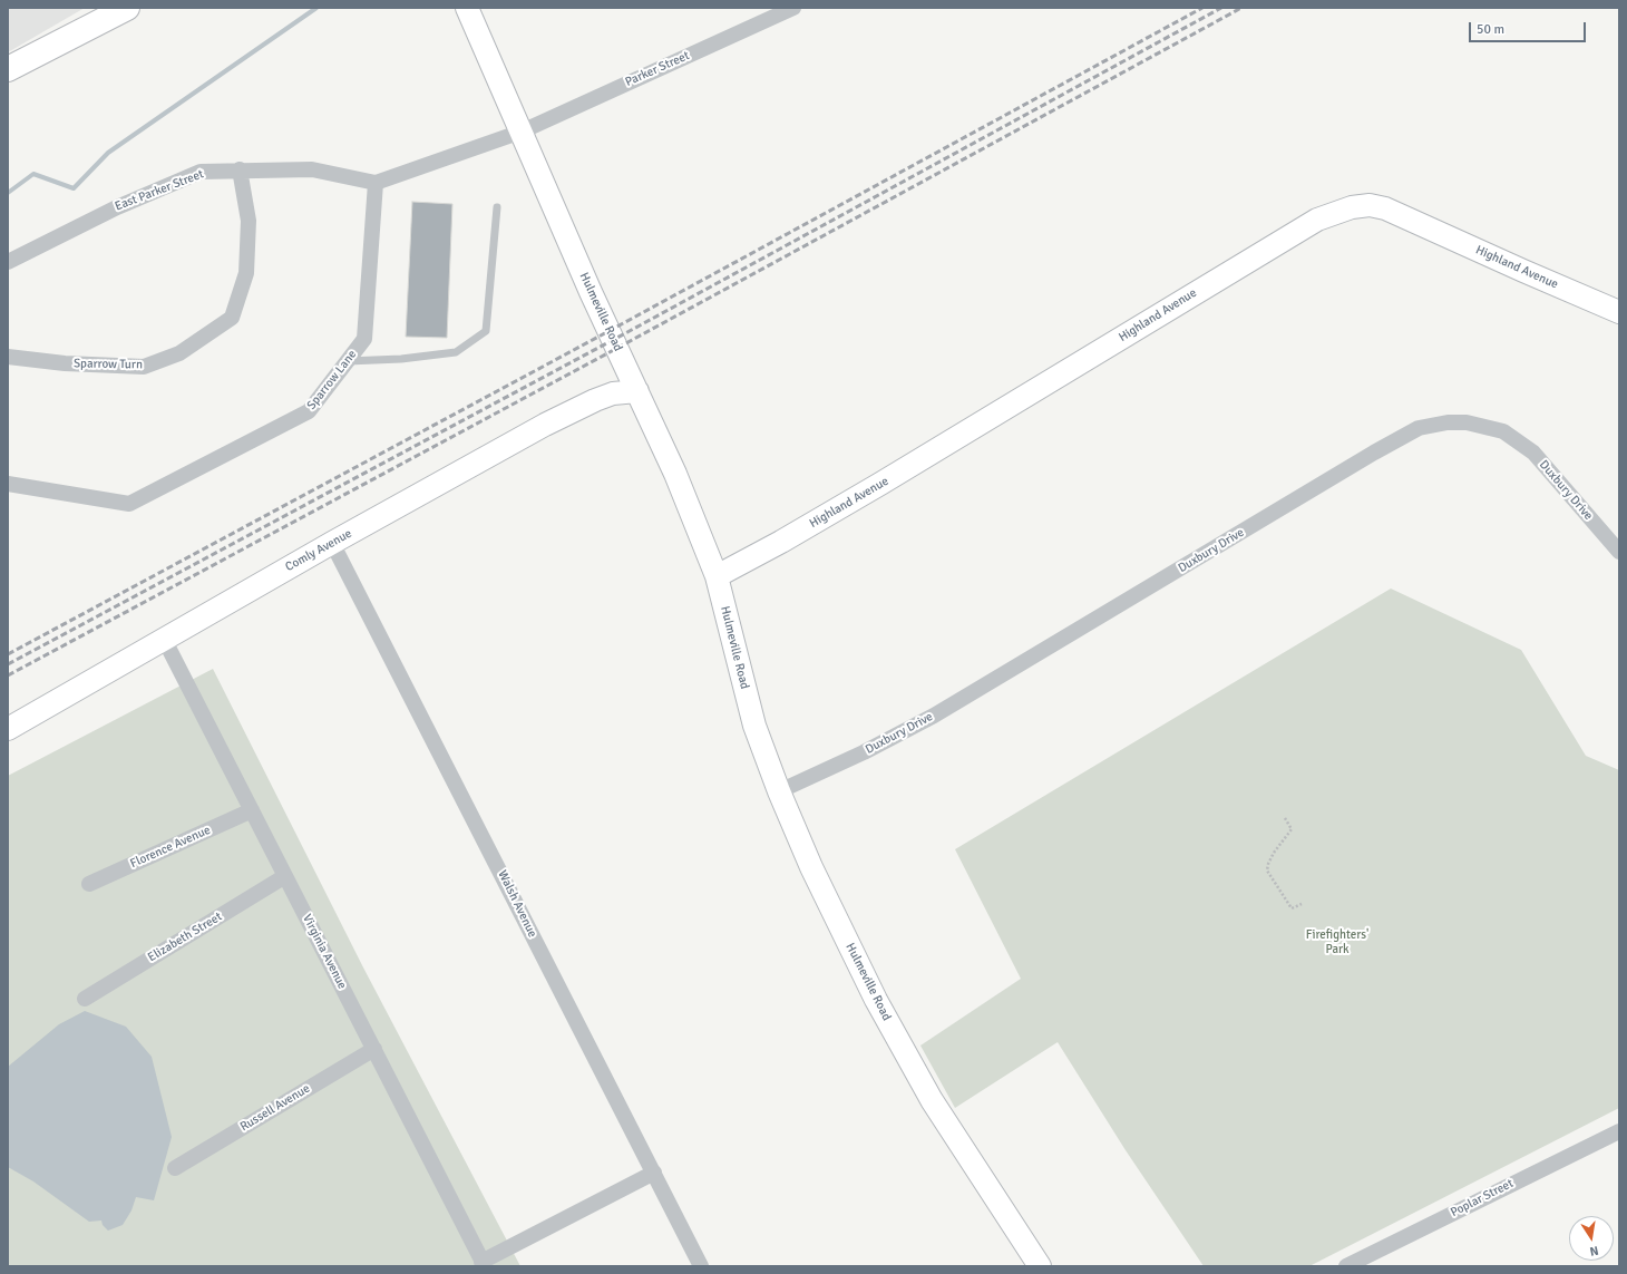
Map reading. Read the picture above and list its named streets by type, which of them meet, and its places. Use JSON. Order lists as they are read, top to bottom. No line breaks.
{"streets":{"street":["Parker Street","East Parker Street","Highland Avenue","Hulmeville Road","Sparrow Turn","Sparrow Lane","Duxbury Drive","Comly Avenue","Florence Avenue","Walsh Avenue","Elizabeth Street","Virginia Avenue","Russell Avenue","Poplar Street"]},"crossings":[["Parker Street","Hulmeville Road"],["East Parker Street","Sparrow Turn"],["East Parker Street","Sparrow Lane"],["Highland Avenue","Hulmeville Road"],["Hulmeville Road","Duxbury Drive"],["Hulmeville Road","Comly Avenue"],["Comly Avenue","Walsh Avenue"],["Comly Avenue","Virginia Avenue"],["Florence Avenue","Virginia Avenue"],["Elizabeth Street","Virginia Avenue"],["Virginia Avenue","Russell Avenue"]],"parks":["Firefighters' Park"],"scale_bar":"50 m","north":"bottom"}
